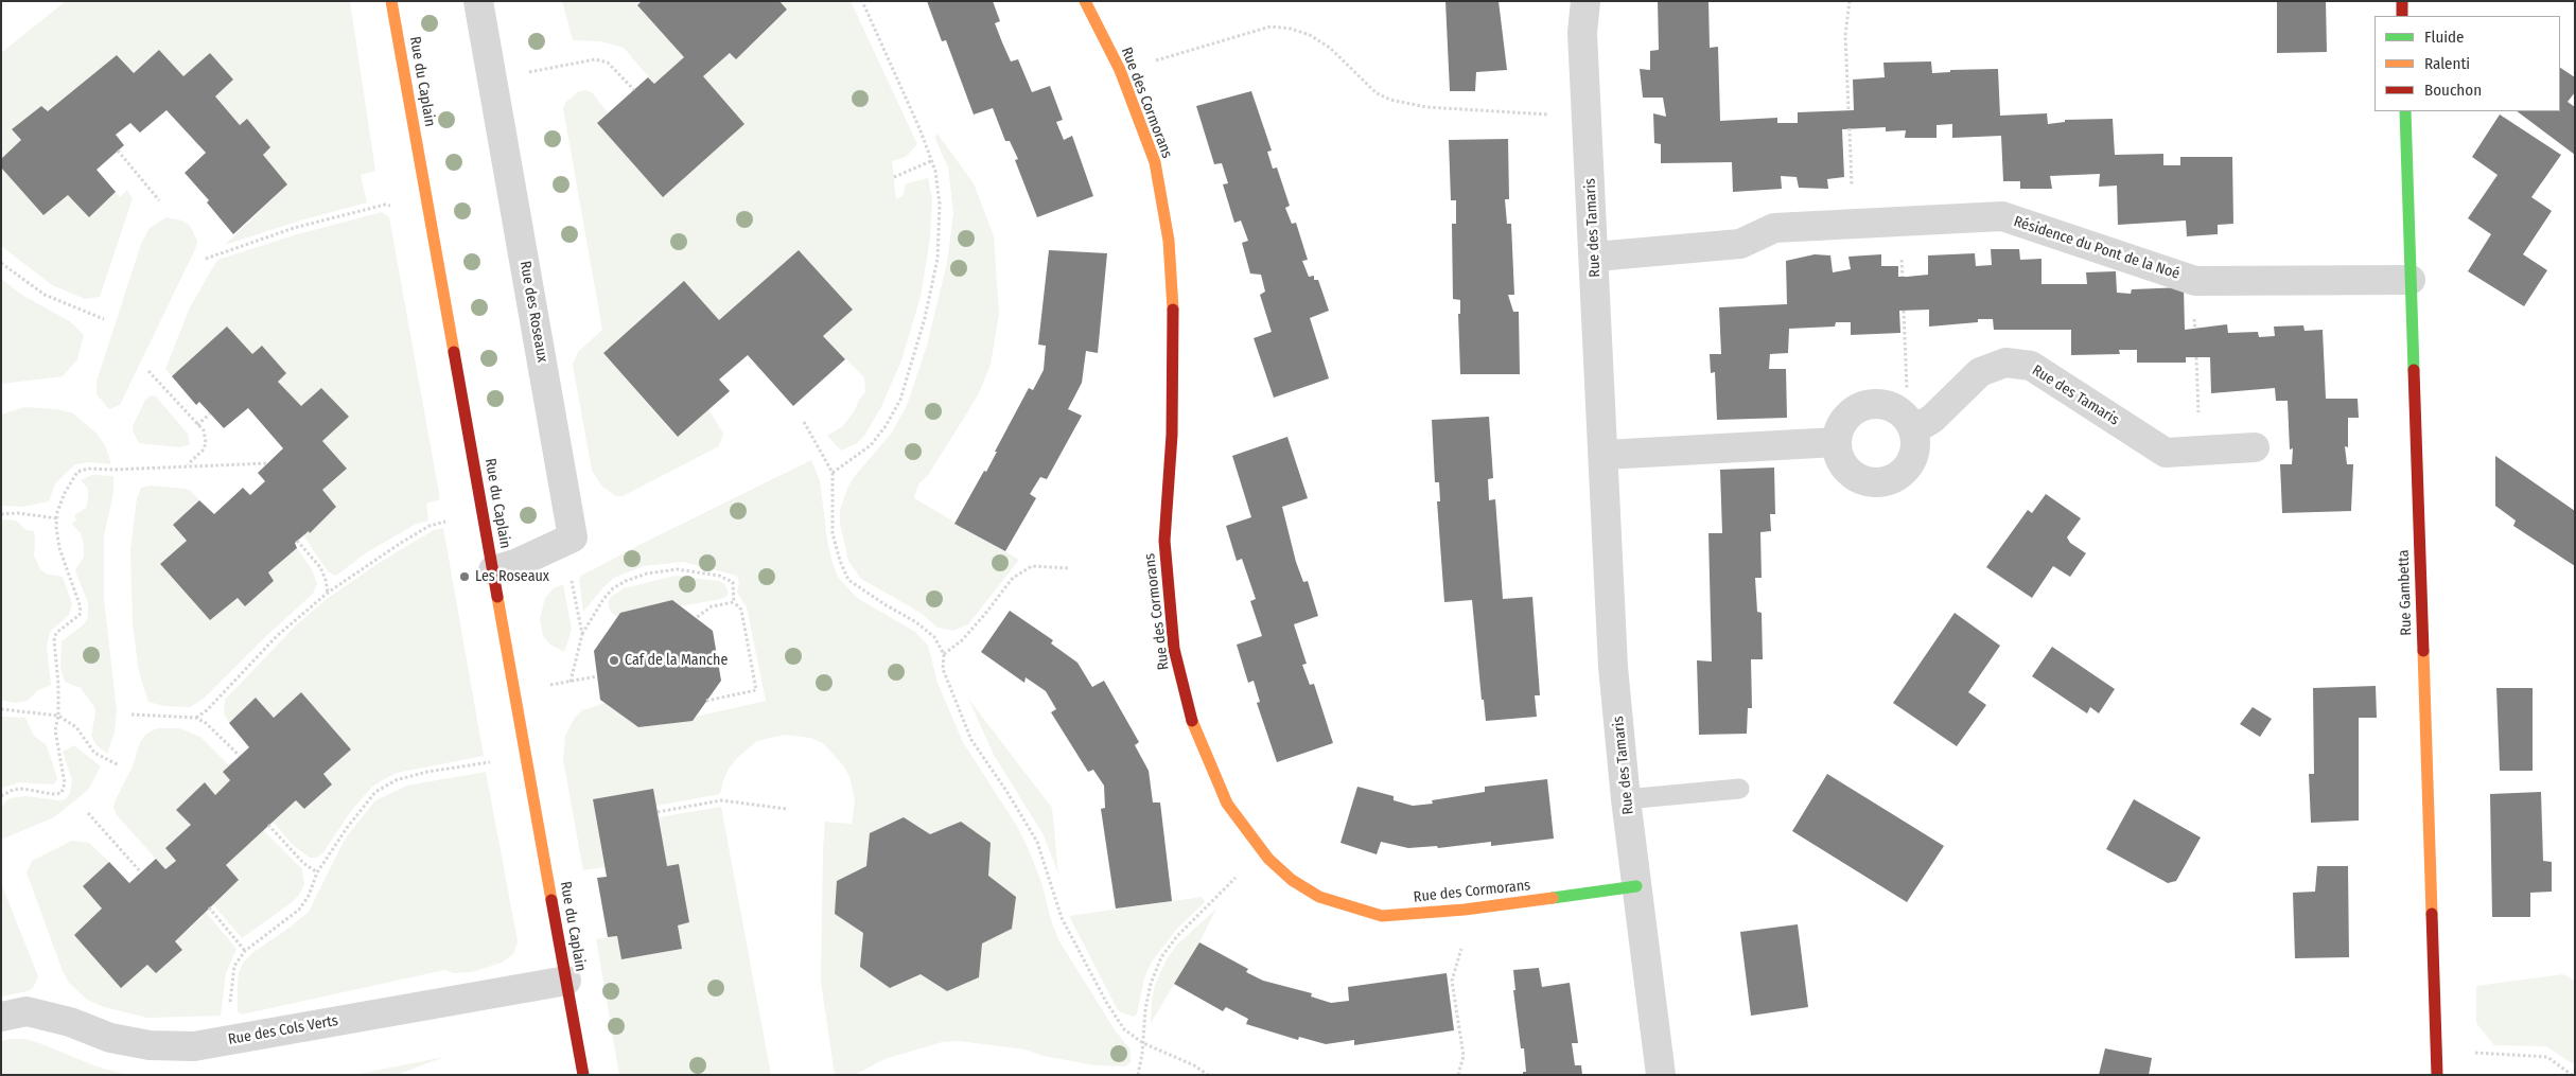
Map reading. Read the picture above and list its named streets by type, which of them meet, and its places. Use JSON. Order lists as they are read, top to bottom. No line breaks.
{"streets":{"street":["Rue du Caplain","Rue des Cormorans","Rue des Tamaris","Résidence du Pont de la Noé","Rue des Roseaux","Rue Gambetta","Rue des Cols Verts"]},"crossings":[["Rue du Caplain","Rue des Cols Verts"],["Rue des Cormorans","Rue des Tamaris"],["Rue des Tamaris","Résidence du Pont de la Noé"],["Résidence du Pont de la Noé","Rue Gambetta"]],"places":["Les Roseaux","Caf de la Manche"],"legend":["Fluide","Ralenti","Bouchon"]}
